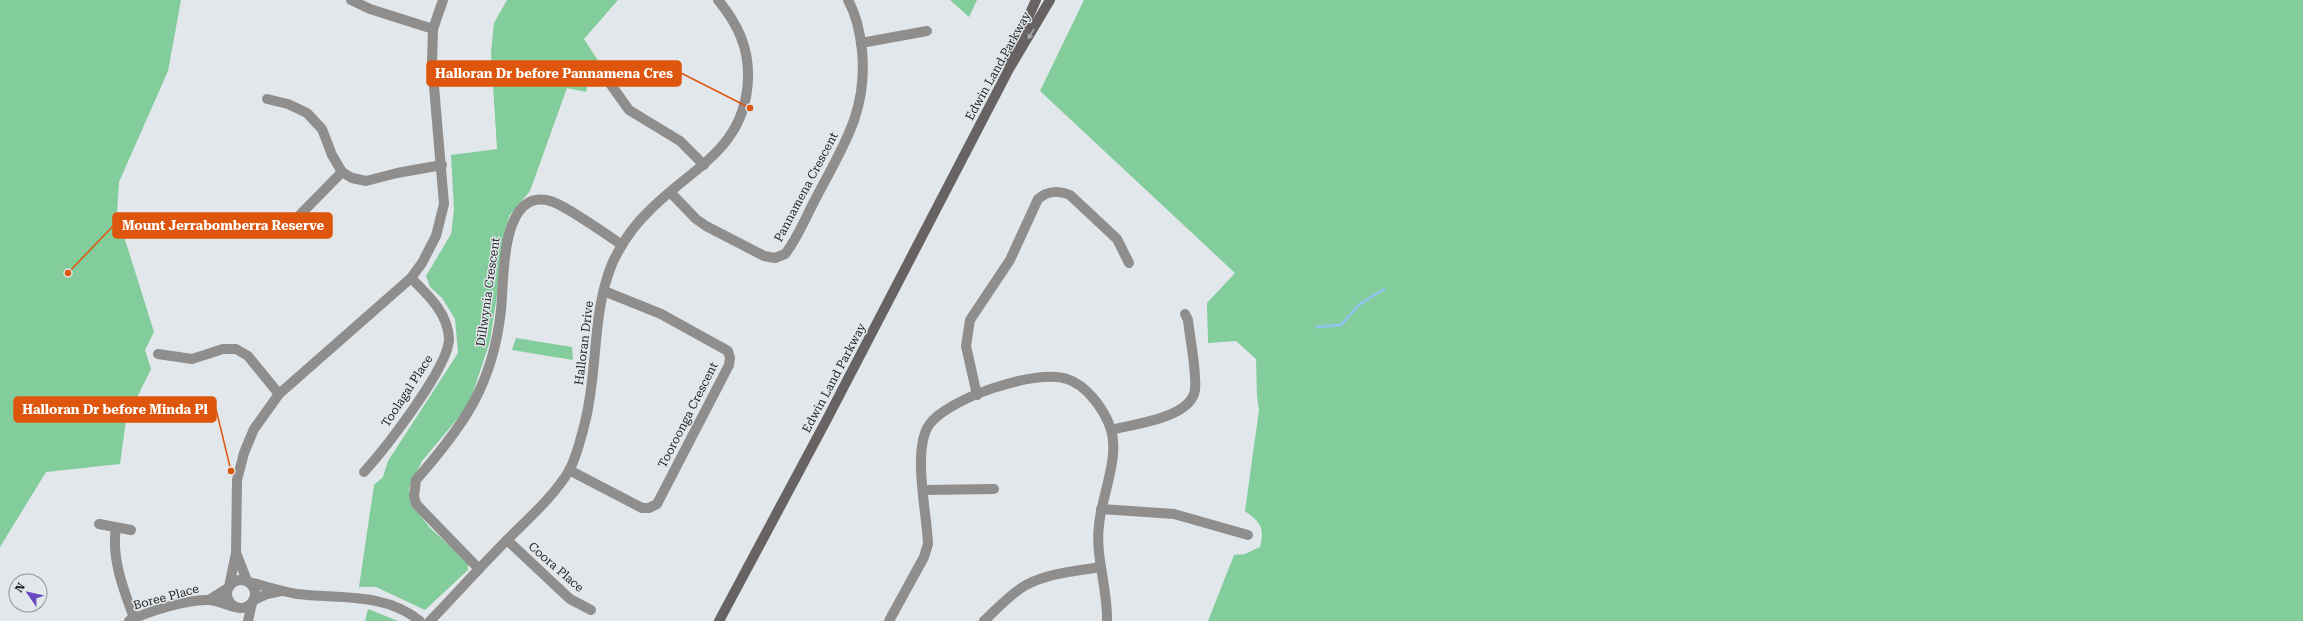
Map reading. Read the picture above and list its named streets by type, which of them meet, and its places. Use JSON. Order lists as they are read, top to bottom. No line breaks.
{"streets":{"main road":["Edwin Land Parkway"],"street":["Pannamena Crescent","Dillwynia Crescent","Halloran Drive","Toolagal Place","Tooroonga Crescent","Coora Place","Boree Place"]},"crossings":[["Pannamena Crescent","Halloran Drive"],["Dillwynia Crescent","Halloran Drive"],["Halloran Drive","Tooroonga Crescent"],["Halloran Drive","Coora Place"]],"places":["Halloran Dr before Pannamena Cres","Mount Jerrabomberra Reserve","Halloran Dr before Minda Pl"],"north":"top left"}
